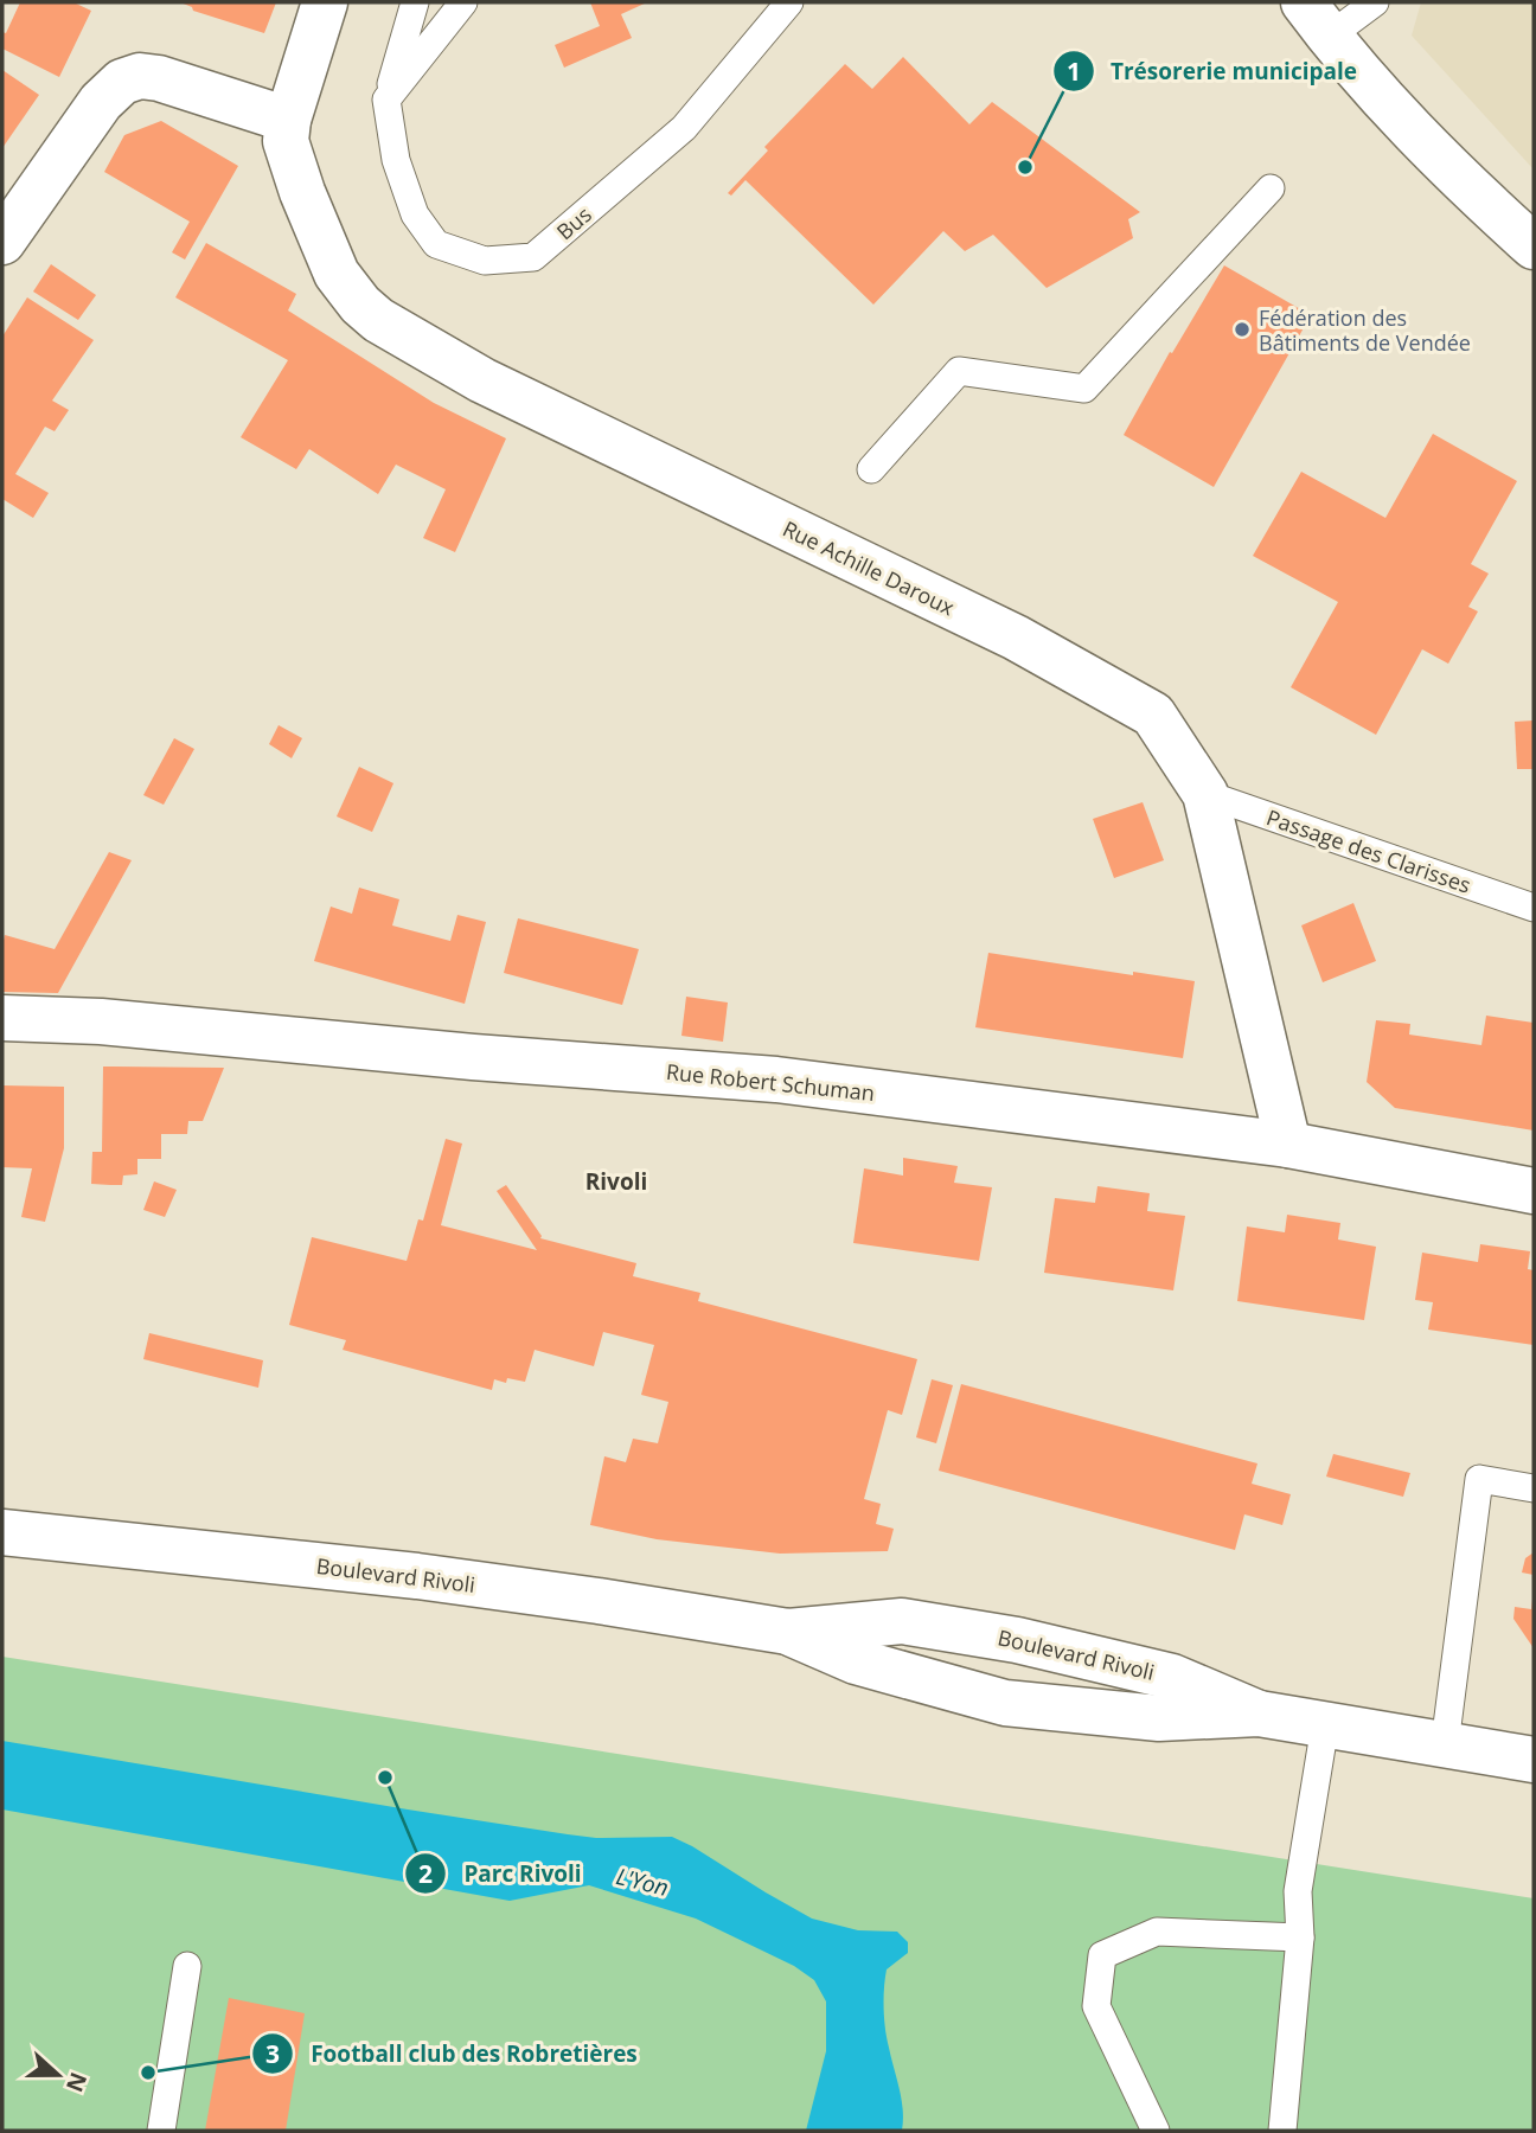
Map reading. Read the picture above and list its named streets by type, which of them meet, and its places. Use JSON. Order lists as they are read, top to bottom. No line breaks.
{"streets":{"street":["Rue Achille Daroux","Rue Robert Schuman","Boulevard Rivoli"],"lane":["Bus","Passage des Clarisses"]},"crossings":[["Rue Achille Daroux","Passage des Clarisses"],["Rue Achille Daroux","Rue Robert Schuman"]],"districts":["Rivoli"],"water":["L'Yon"],"places":["Trésorerie municipale","Fédération des Bâtiments de Vendée","Parc Rivoli","Football club des Robretières"],"north":"right"}
